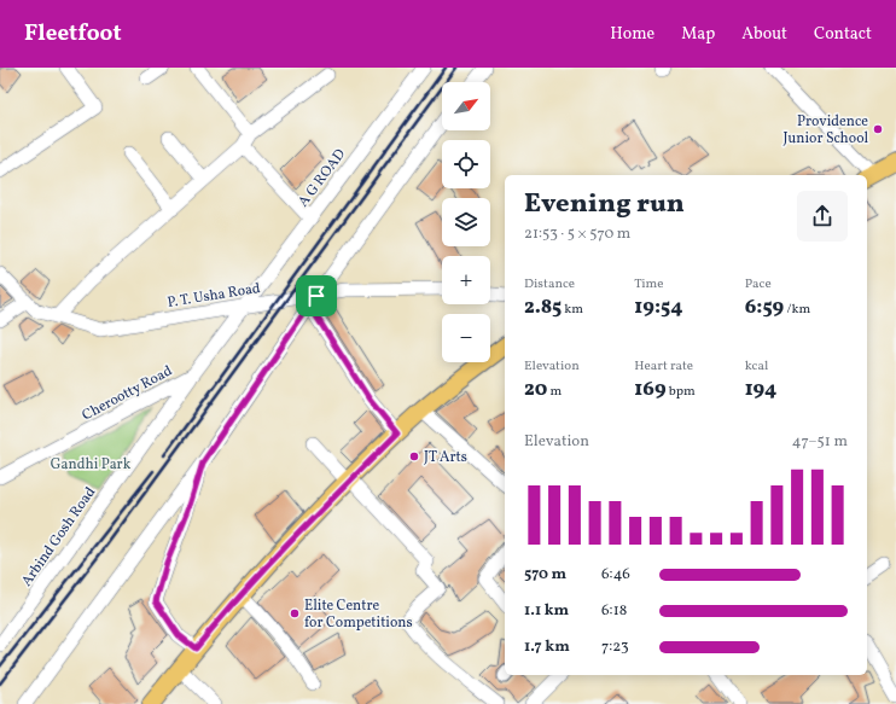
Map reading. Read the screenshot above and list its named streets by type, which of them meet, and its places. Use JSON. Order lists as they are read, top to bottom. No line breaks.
{"streets":{"street":["A G ROAD","P. T. Usha Road","Cherootty Road","Arbind Gosh Road"]},"crossings":[["A G ROAD","P. T. Usha Road"],["A G ROAD","Cherootty Road"],["P. T. Usha Road","Cherootty Road"],["Cherootty Road","Arbind Gosh Road"]],"parks":["Gandhi Park"],"places":["Providence Junior School","JT Arts","Elite Centre for Competitions"],"north":"top right","page":{"header":"Fleetfoot","nav":["Home","Map","About","Contact"],"map_buttons":["+","−"],"heading":["Evening run","21:53 · 5 × 570 m"],"stats":[["Distance","2.85 km"],["Time","19:54"],["Pace","6:59 /km"],["Elevation","20 m"],["Heart rate","169 bpm"],["kcal","194"]],"chart":["Elevation","47–51 m"],"list":[{"name":"570 m","note":"6:46"},{"name":"1.1 km","note":"6:18"},{"name":"1.7 km","note":"7:23"}]}}
